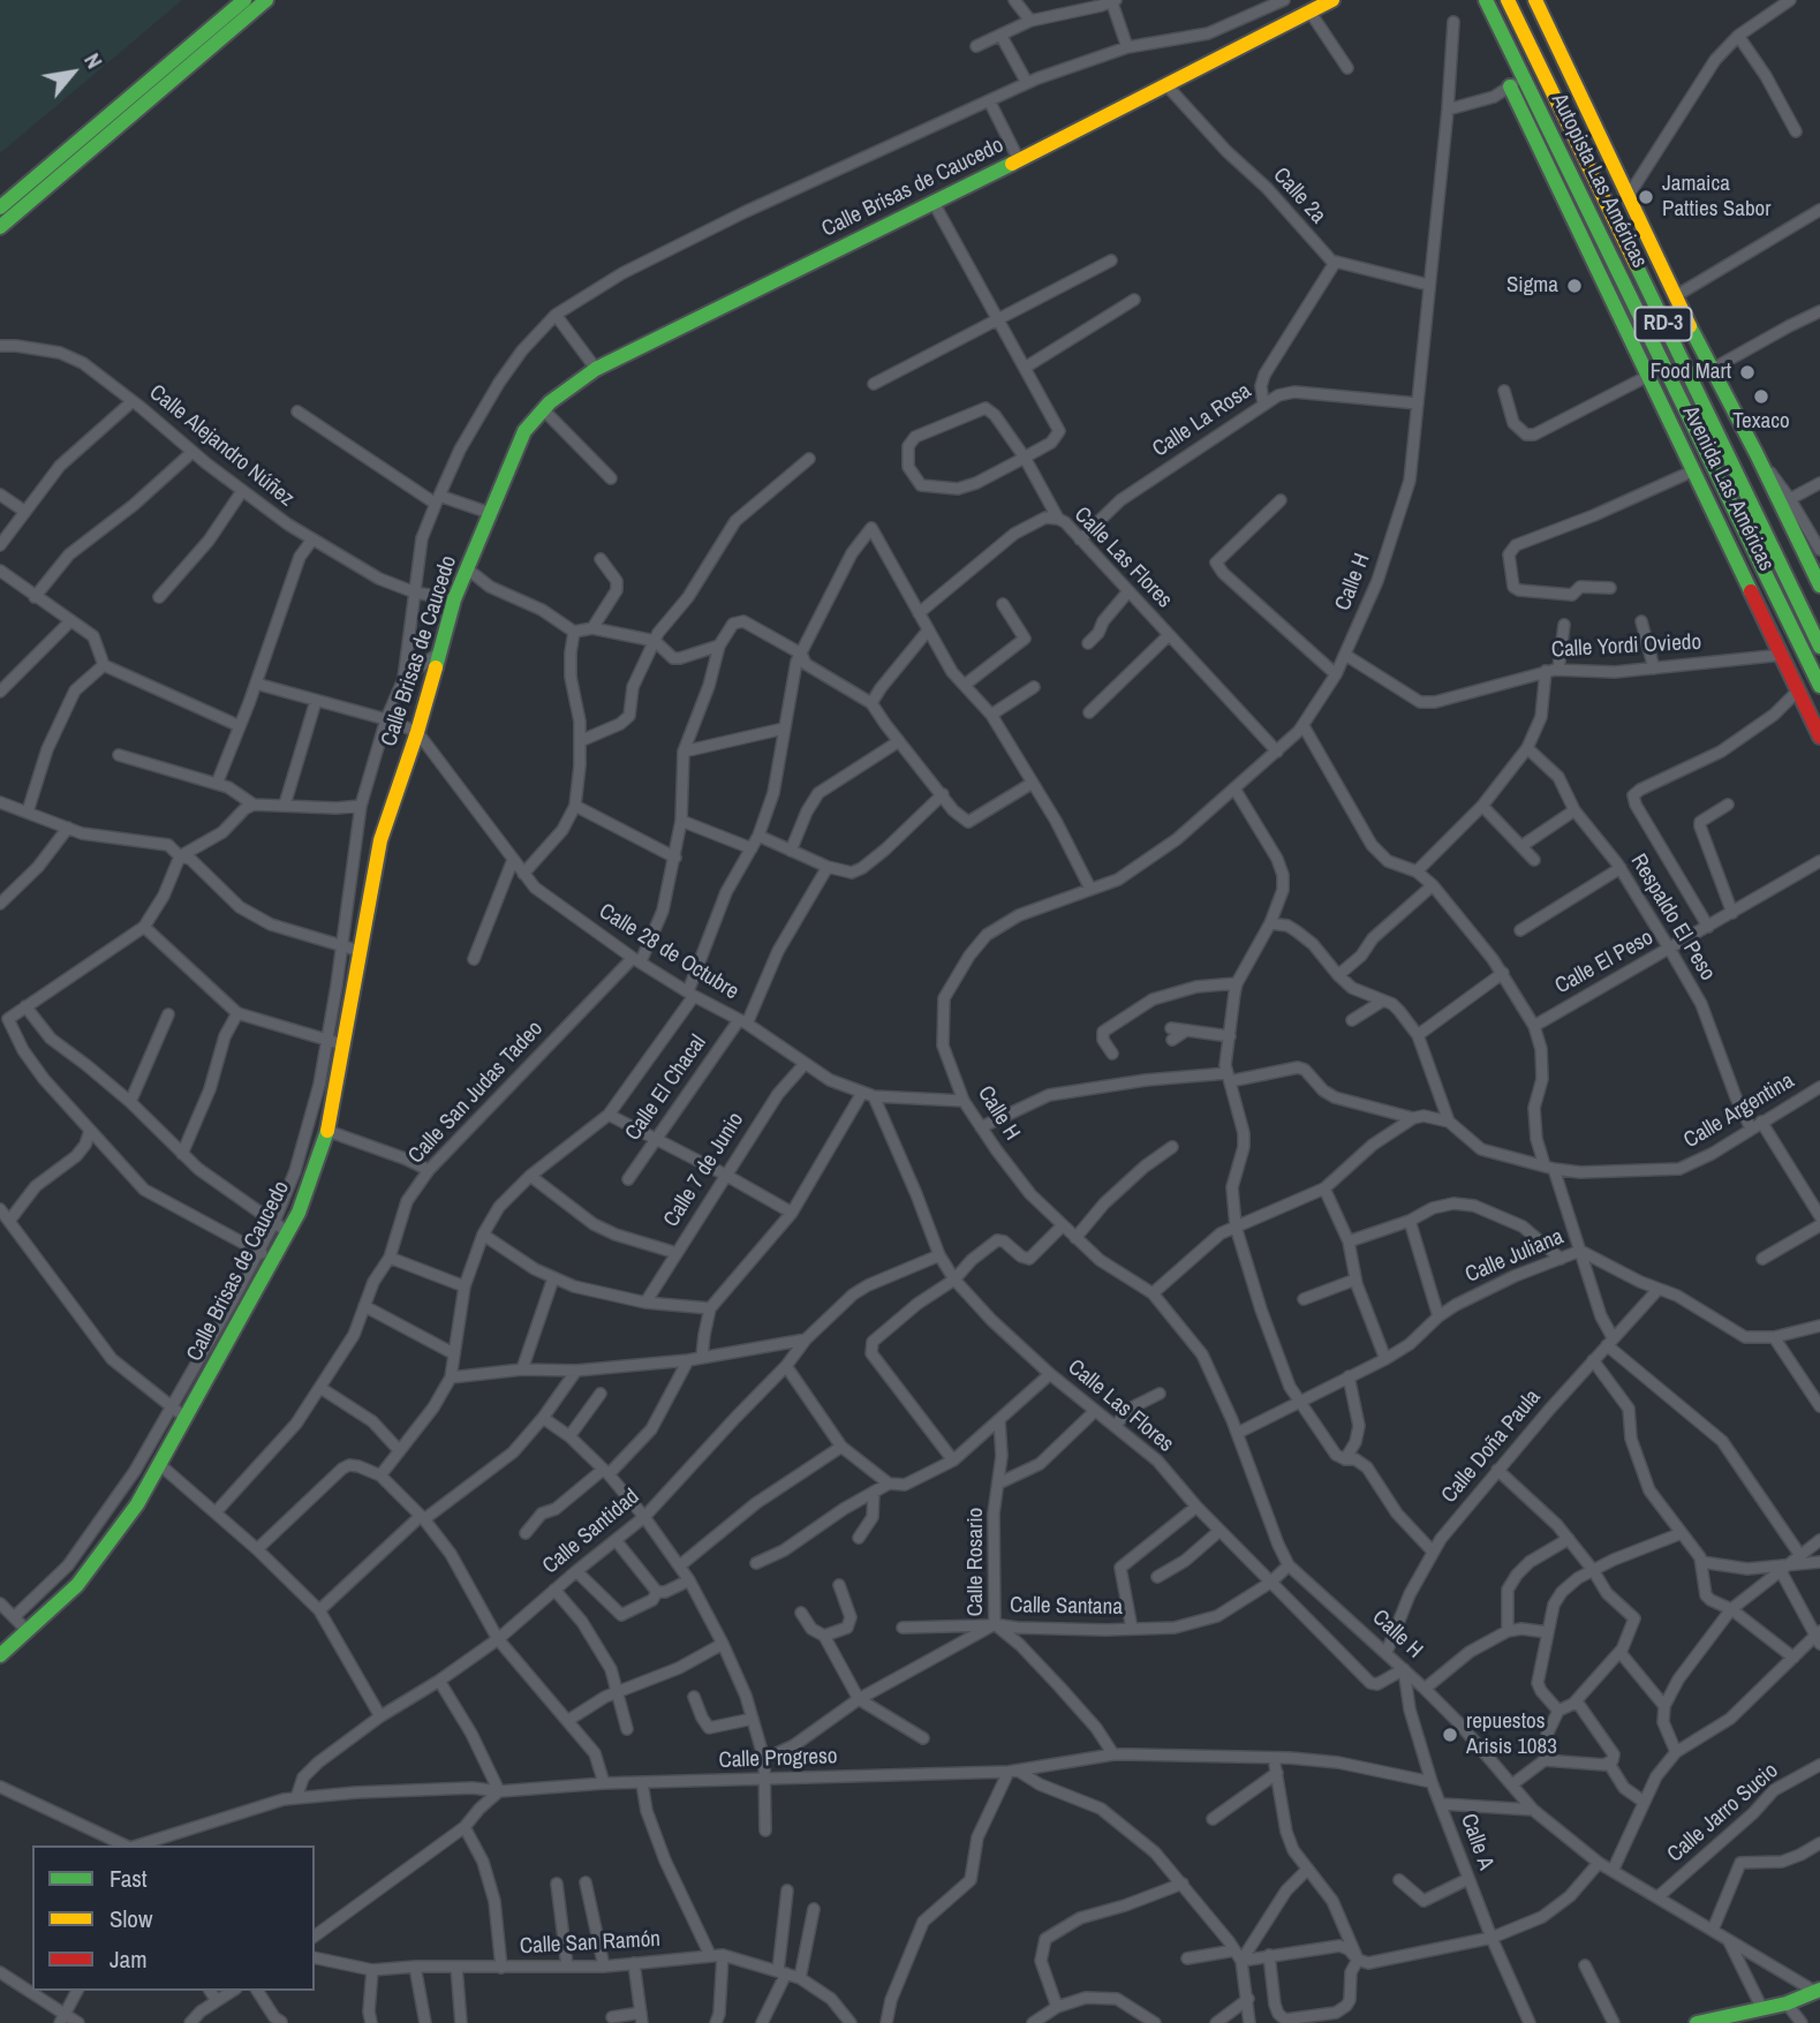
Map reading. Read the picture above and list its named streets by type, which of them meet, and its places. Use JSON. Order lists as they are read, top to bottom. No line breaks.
{"streets":{"main road":["Autopista Las Américas","Calle Brisas de Caucedo","RD-3","Avenida Las Américas"],"street":["Calle 2a","Calle La Rosa","Calle Alejandro Núñez","Calle Las Flores","Calle H","Calle Yordi Oviedo","Respaldo El Peso","Calle 28 de Octubre","Calle El Peso","Calle El Chacal","Calle San Judas Tadeo","Calle Argentina","Calle 7 de Junio","Calle Juliana","Calle Doña Paula","Calle Santidad","Calle Rosario","Calle Santana","Calle Progreso","Calle Jarro Sucio","Calle A","Calle San Ramón"]},"crossings":[["Calle Brisas de Caucedo","Calle 2a"],["Calle Brisas de Caucedo","Calle Alejandro Núñez"],["Calle Brisas de Caucedo","Calle 28 de Octubre"],["Calle La Rosa","Calle Las Flores"],["Calle La Rosa","Calle H"],["Avenida Las Américas","Calle Yordi Oviedo"],["Calle Las Flores","Calle H"],["Calle Las Flores","Calle 28 de Octubre"],["Calle Las Flores","Calle Santidad"],["Calle Las Flores","Calle Santana"],["Calle Las Flores","Calle A"],["Calle H","Calle Yordi Oviedo"],["Calle H","Calle 28 de Octubre"],["Calle H","Calle Juliana"],["Calle H","Calle Doña Paula"],["Calle H","Calle Santana"],["Calle H","Calle Jarro Sucio"],["Calle H","Calle A"],["Respaldo El Peso","Calle El Peso"],["Respaldo El Peso","Calle Argentina"],["Calle 28 de Octubre","Calle El Chacal"],["Calle 28 de Octubre","Calle San Judas Tadeo"],["Calle 28 de Octubre","Calle 7 de Junio"],["Calle Juliana","Calle Doña Paula"],["Calle Santidad","Calle Progreso"],["Calle Rosario","Calle Santana"],["Calle Rosario","Calle Progreso"],["Calle Progreso","Calle A"]],"places":["Jamaica Patties Sabor","Sigma","Food Mart","Texaco","repuestos Arisis 1083"],"legend":["Fast","Slow","Jam"],"north":"top right"}
